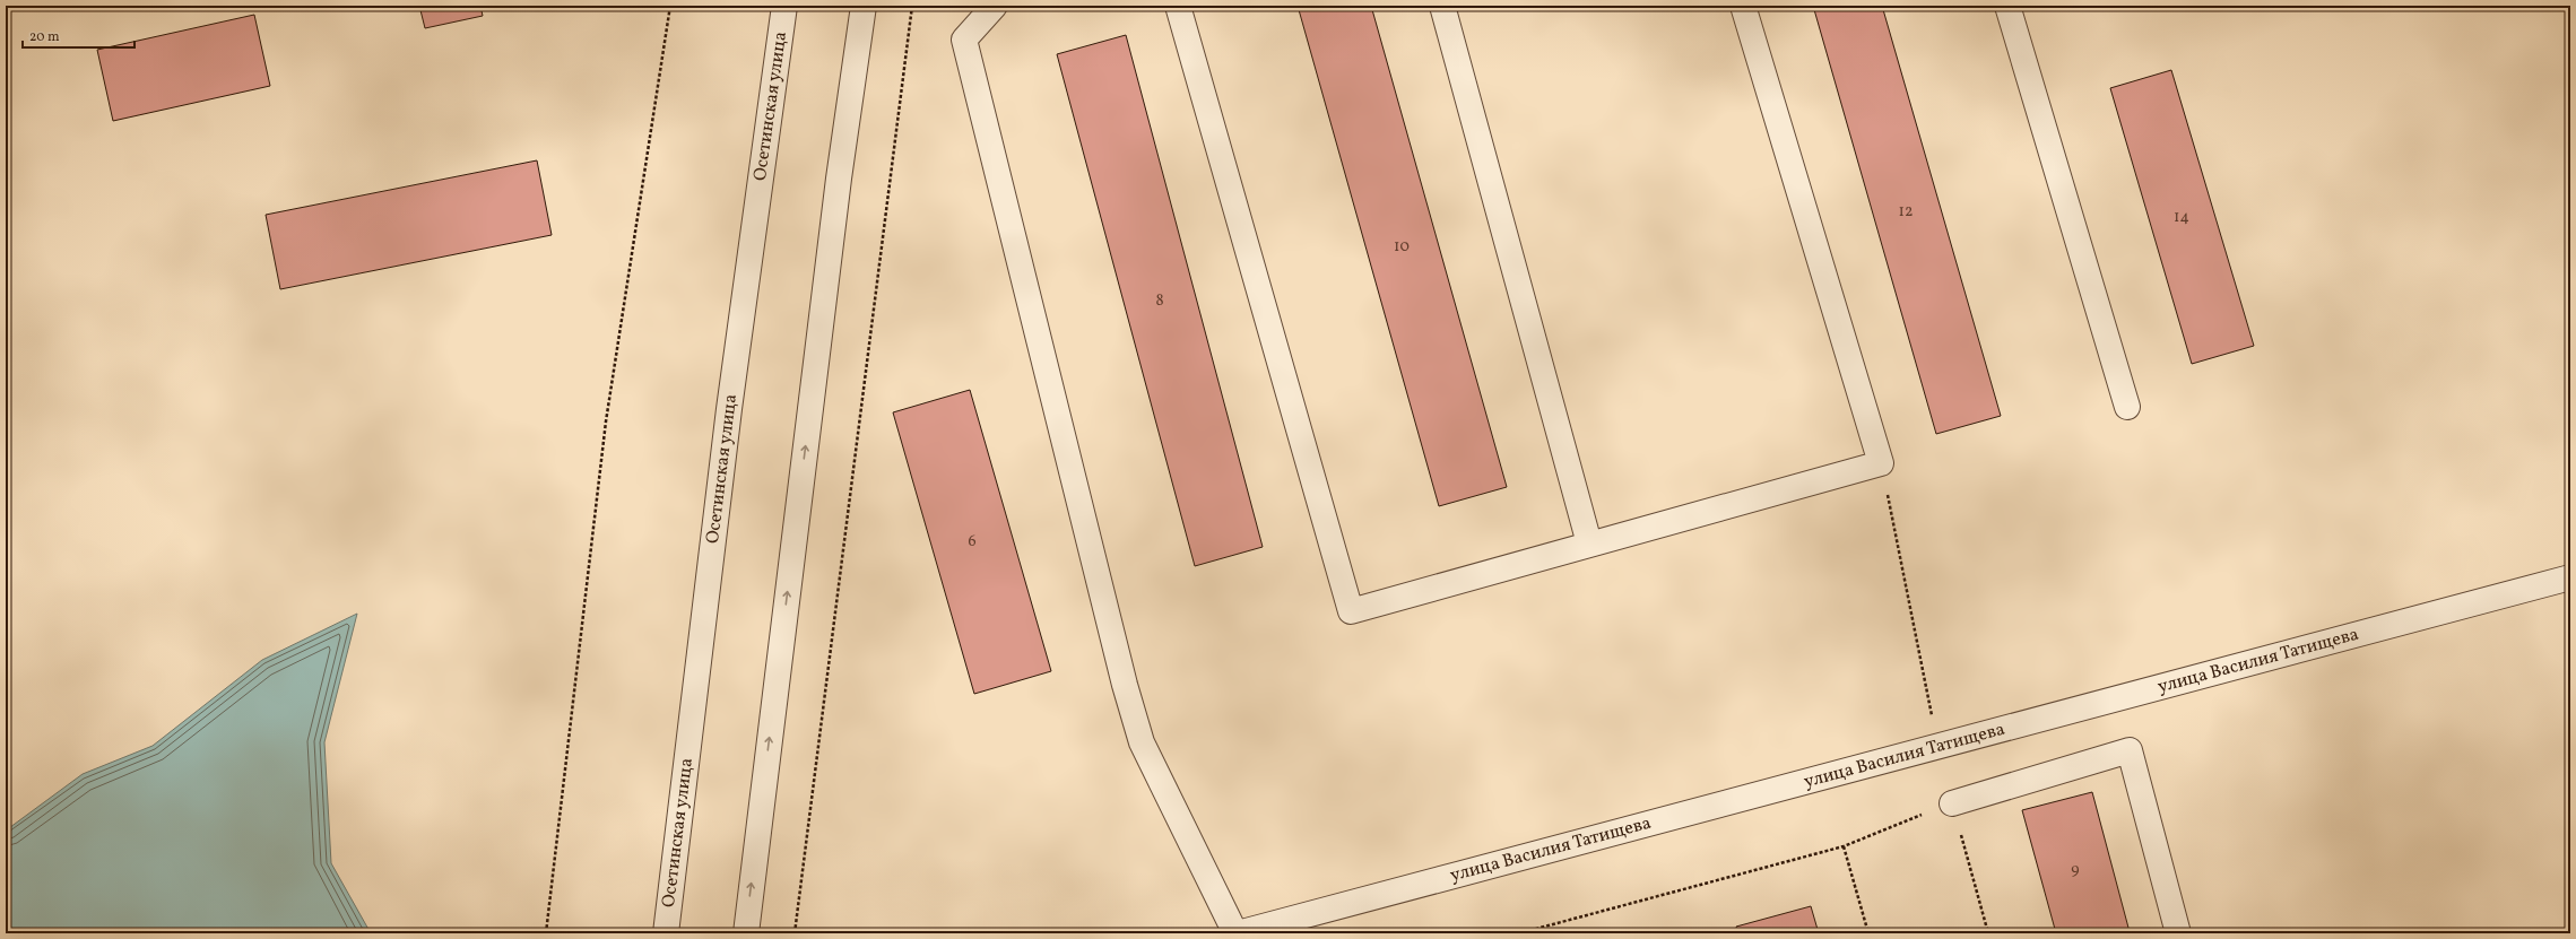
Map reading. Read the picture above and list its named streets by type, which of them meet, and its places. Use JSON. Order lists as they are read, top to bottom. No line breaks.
{"streets":{"street":["Осетинская улица","улица Василия Татищева"]},"house_numbers":["12","14","10","8","6","9"],"scale_bar":"20 m"}
